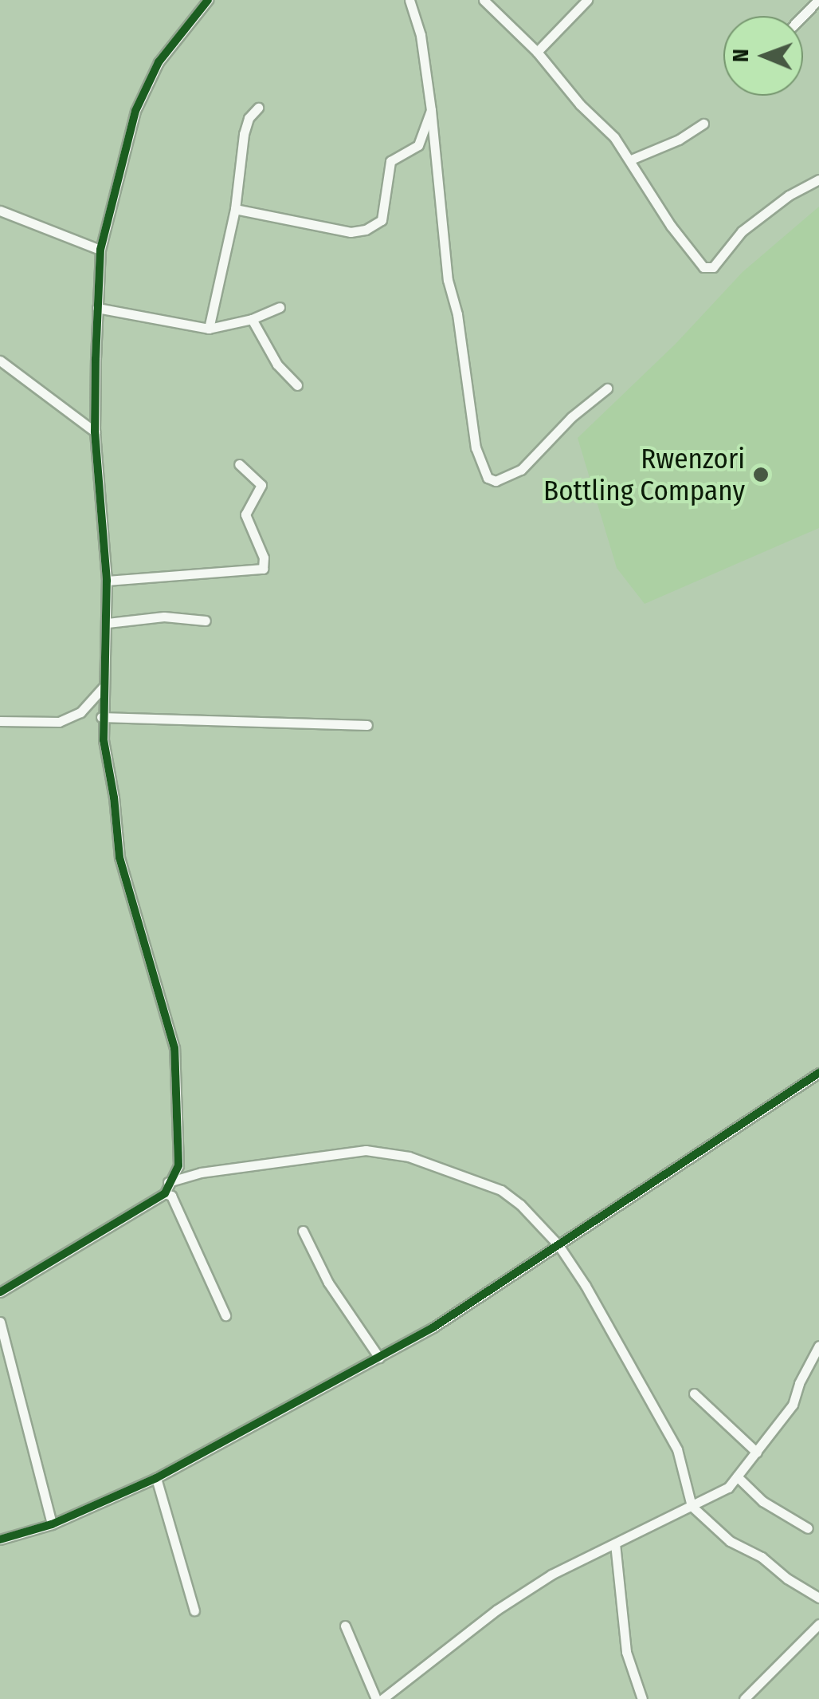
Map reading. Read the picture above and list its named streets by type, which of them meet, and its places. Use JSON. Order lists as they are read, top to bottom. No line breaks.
{"places":["Rwenzori Bottling Company"],"north":"left"}
